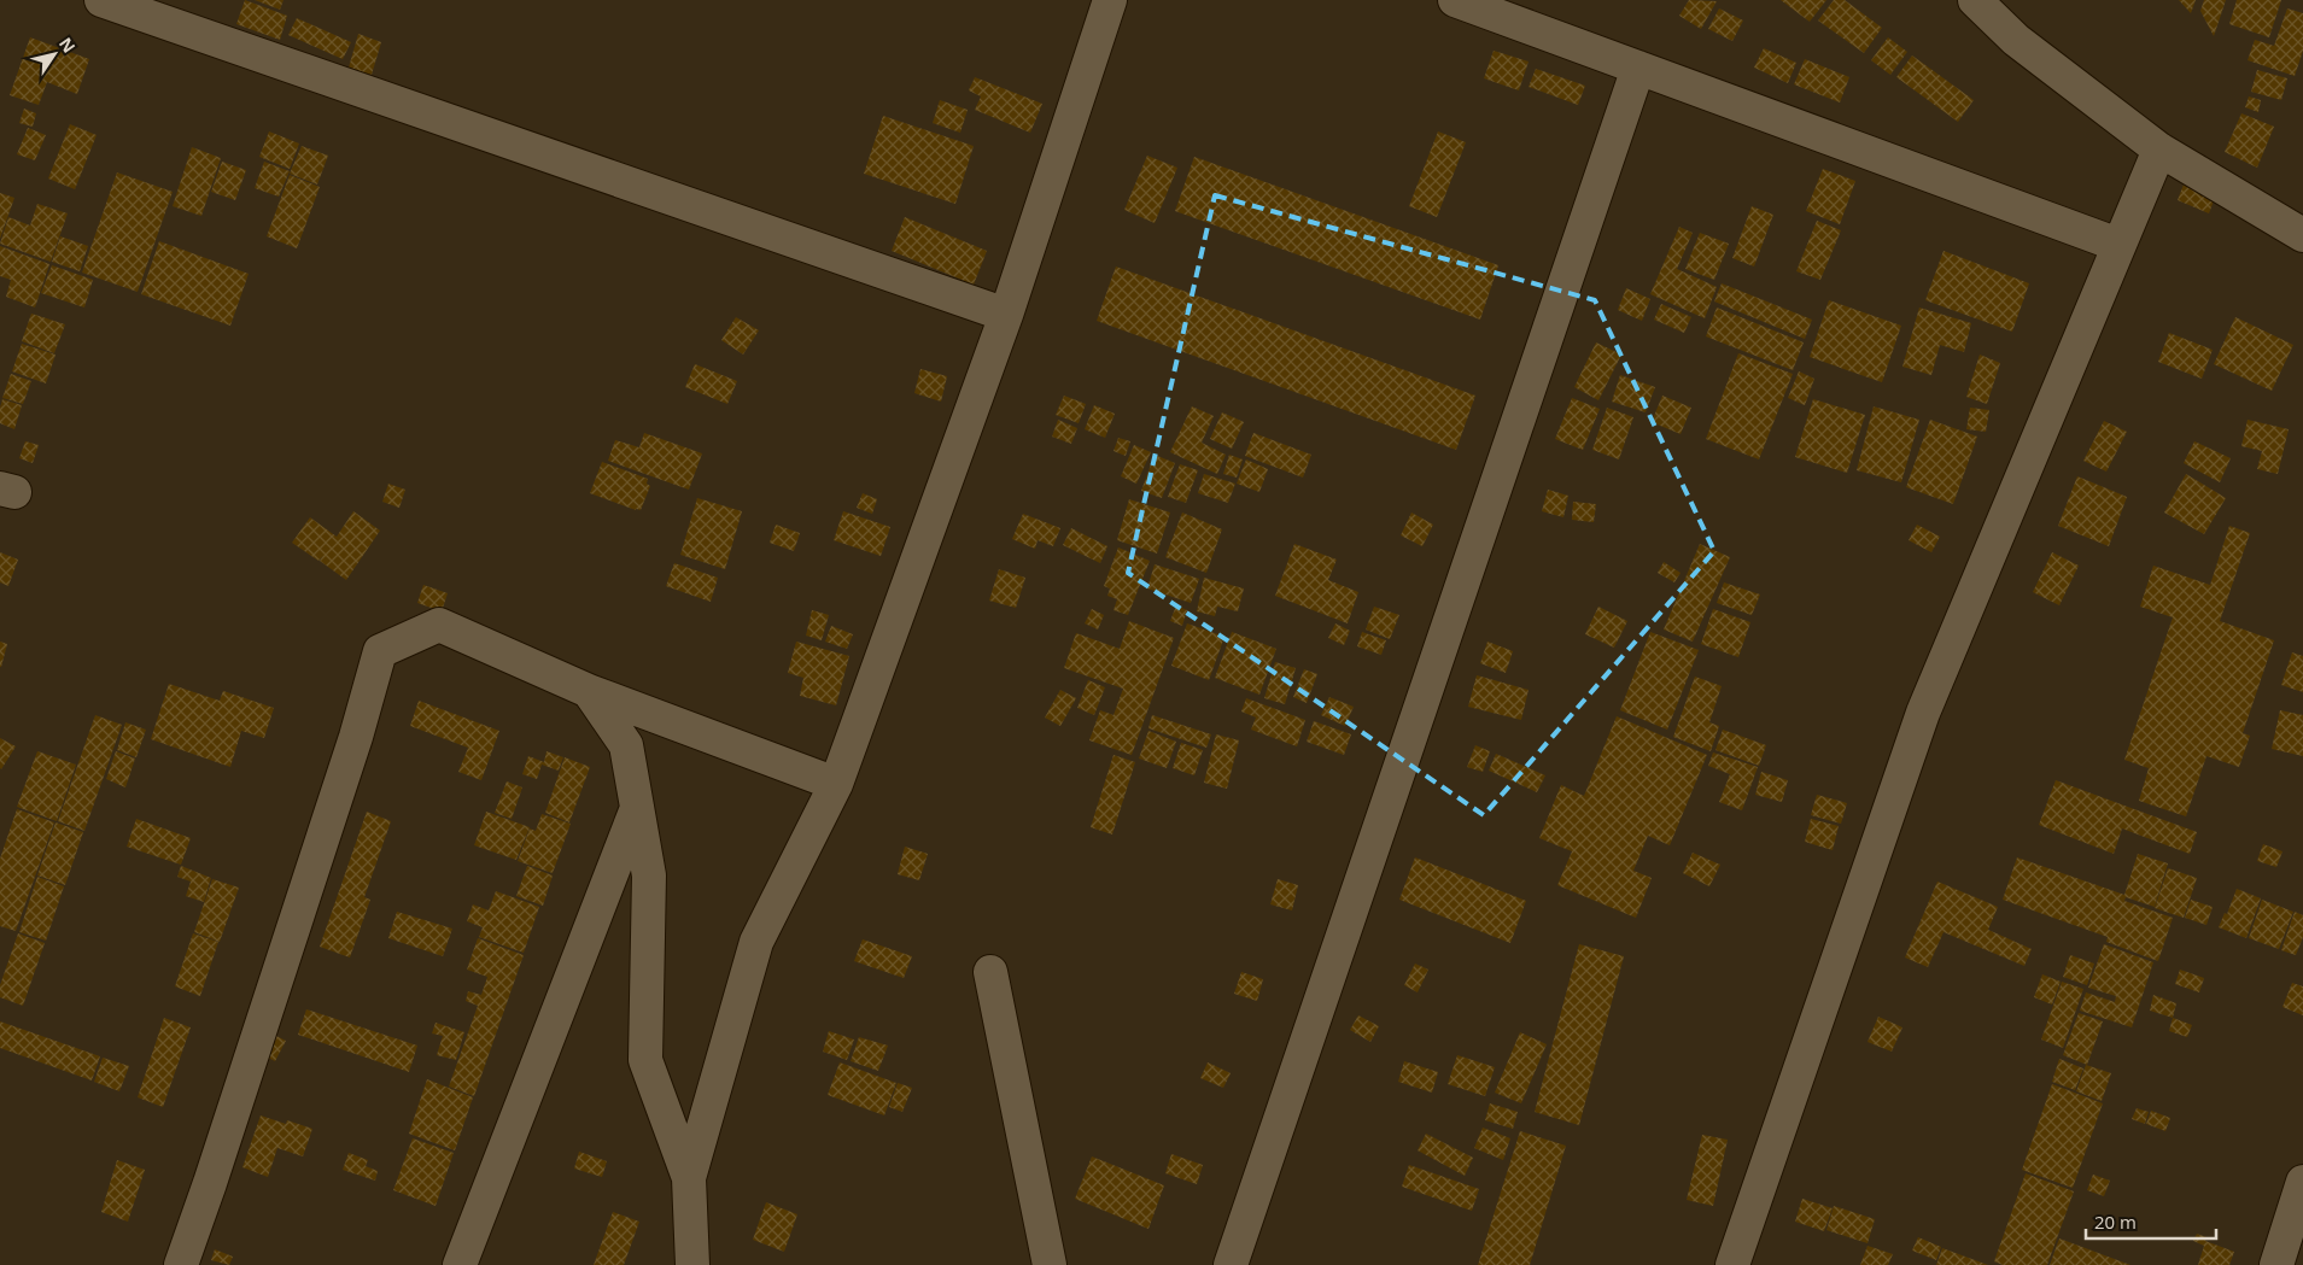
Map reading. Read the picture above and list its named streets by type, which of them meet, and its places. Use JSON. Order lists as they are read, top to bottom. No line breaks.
{"scale_bar":"20 m","north":"top right"}
